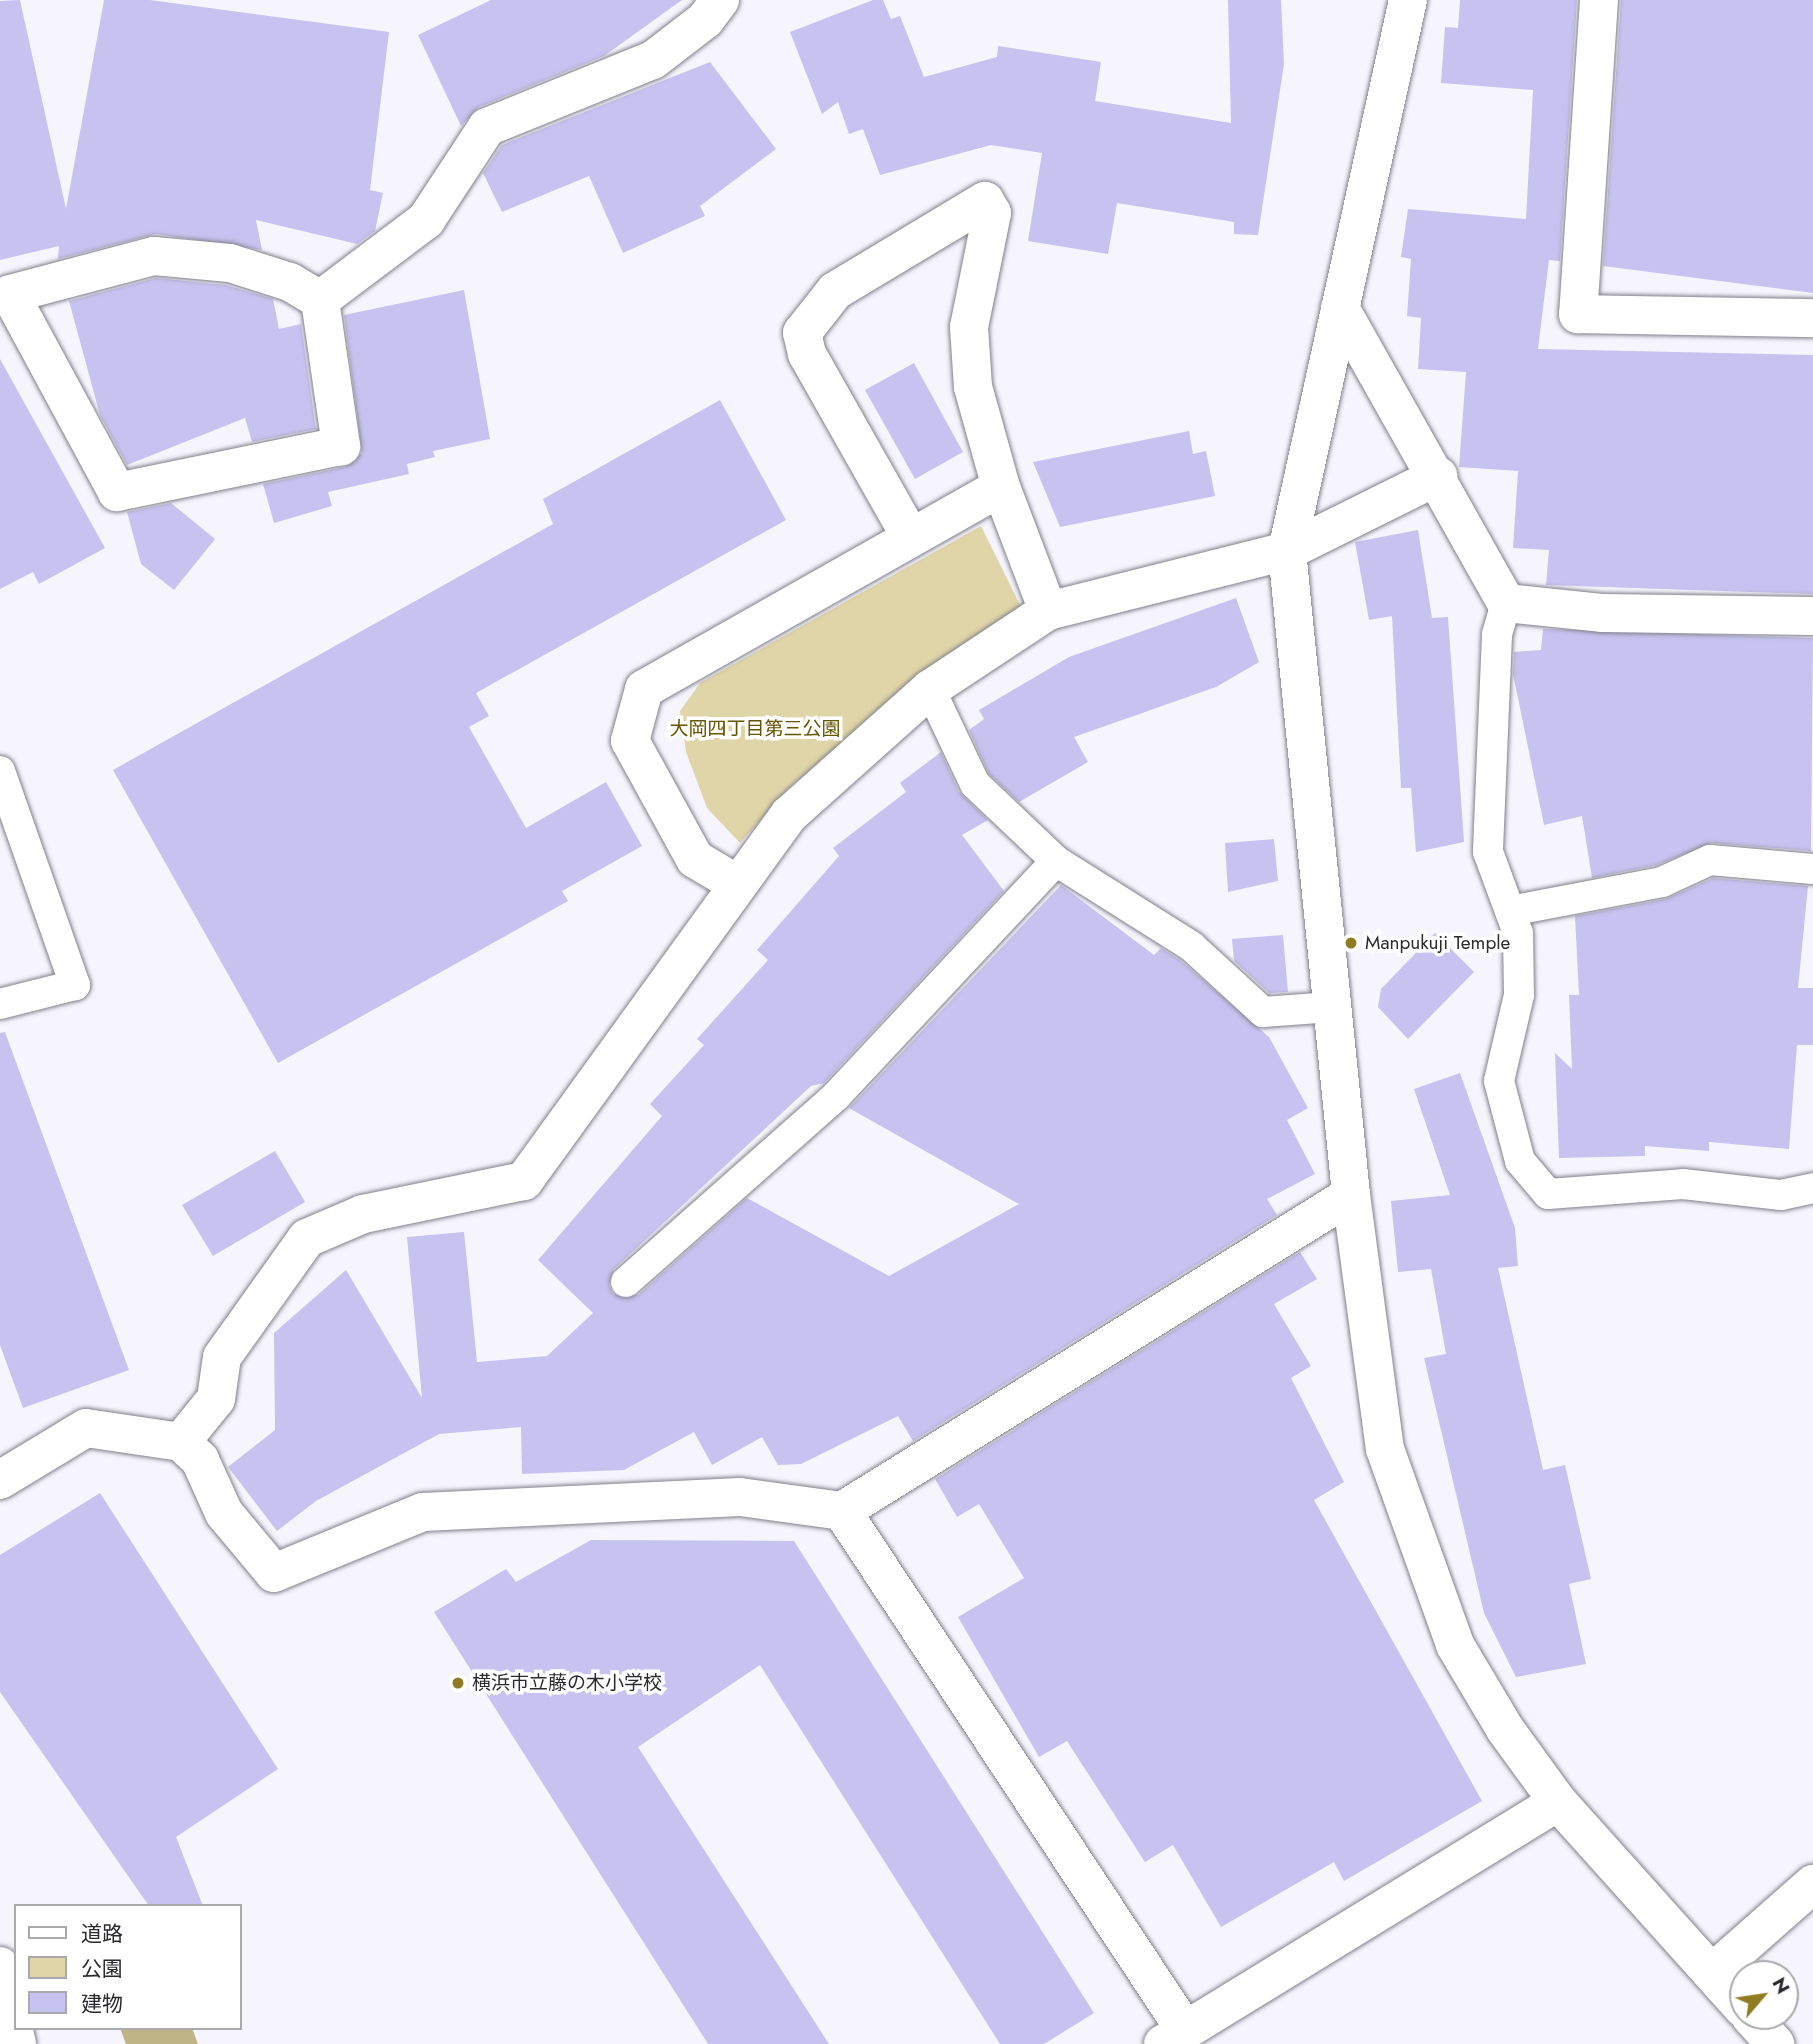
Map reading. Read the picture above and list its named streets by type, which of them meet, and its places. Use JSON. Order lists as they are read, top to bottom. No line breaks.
{"parks":["大岡四丁目第三公園"],"places":["Manpukuji Temple","横浜市立藤の木小学校"],"legend":["道路","公園","建物"],"north":"top right"}
